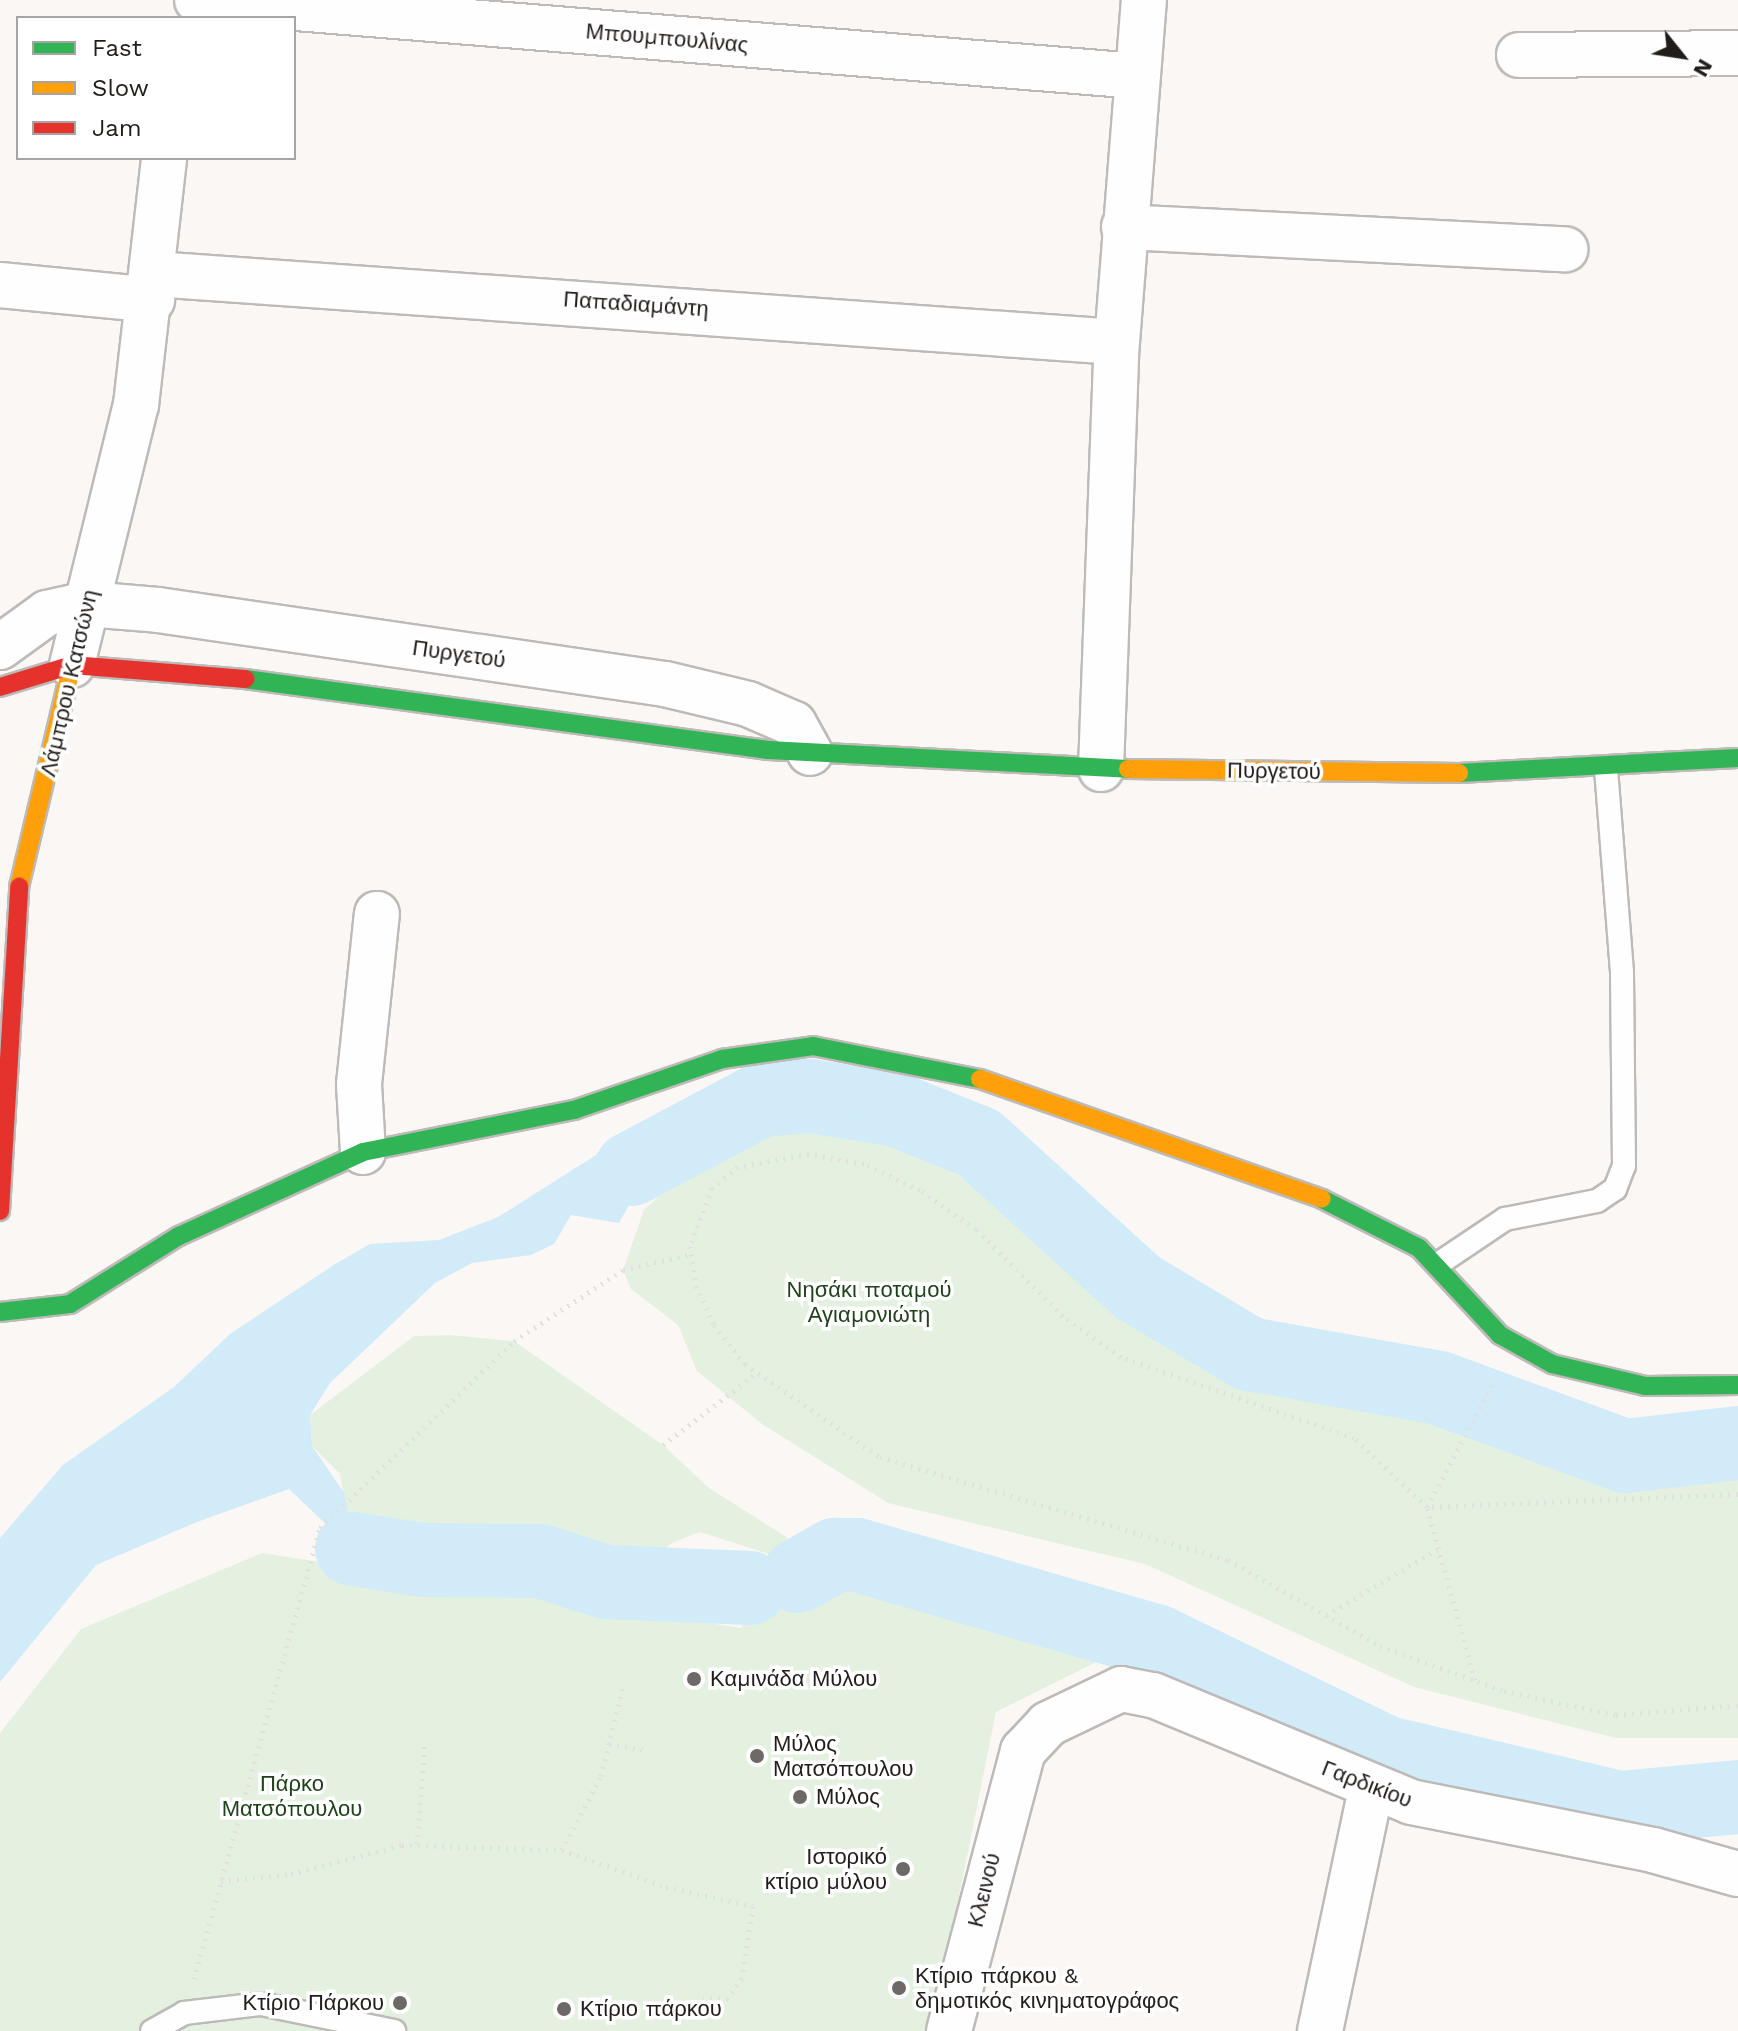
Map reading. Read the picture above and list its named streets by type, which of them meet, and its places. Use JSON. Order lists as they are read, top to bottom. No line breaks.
{"streets":{"street":["Μπουμπουλίνας","Παπαδιαμάντη","Πυργετού","Λάμπρου Κατσώνη","Γαρδικίου","Κλεινού"]},"crossings":[["Παπαδιαμάντη","Λάμπρου Κατσώνη"],["Πυργετού","Λάμπρου Κατσώνη"],["Γαρδικίου","Κλεινού"]],"parks":["Νησάκι ποταμού Αγιαμονιώτη","Πάρκο Ματσόπουλου"],"places":["Καμινάδα Μύλου","Μύλος Ματσόπουλου","Μύλος","Ιστορικό κτίριο μύλου","Κτίριο πάρκου & δημοτικός κινηματογράφος","Κτίριο Πάρκου","Κτίριο πάρκου"],"legend":["Fast","Slow","Jam"],"north":"bottom right"}
